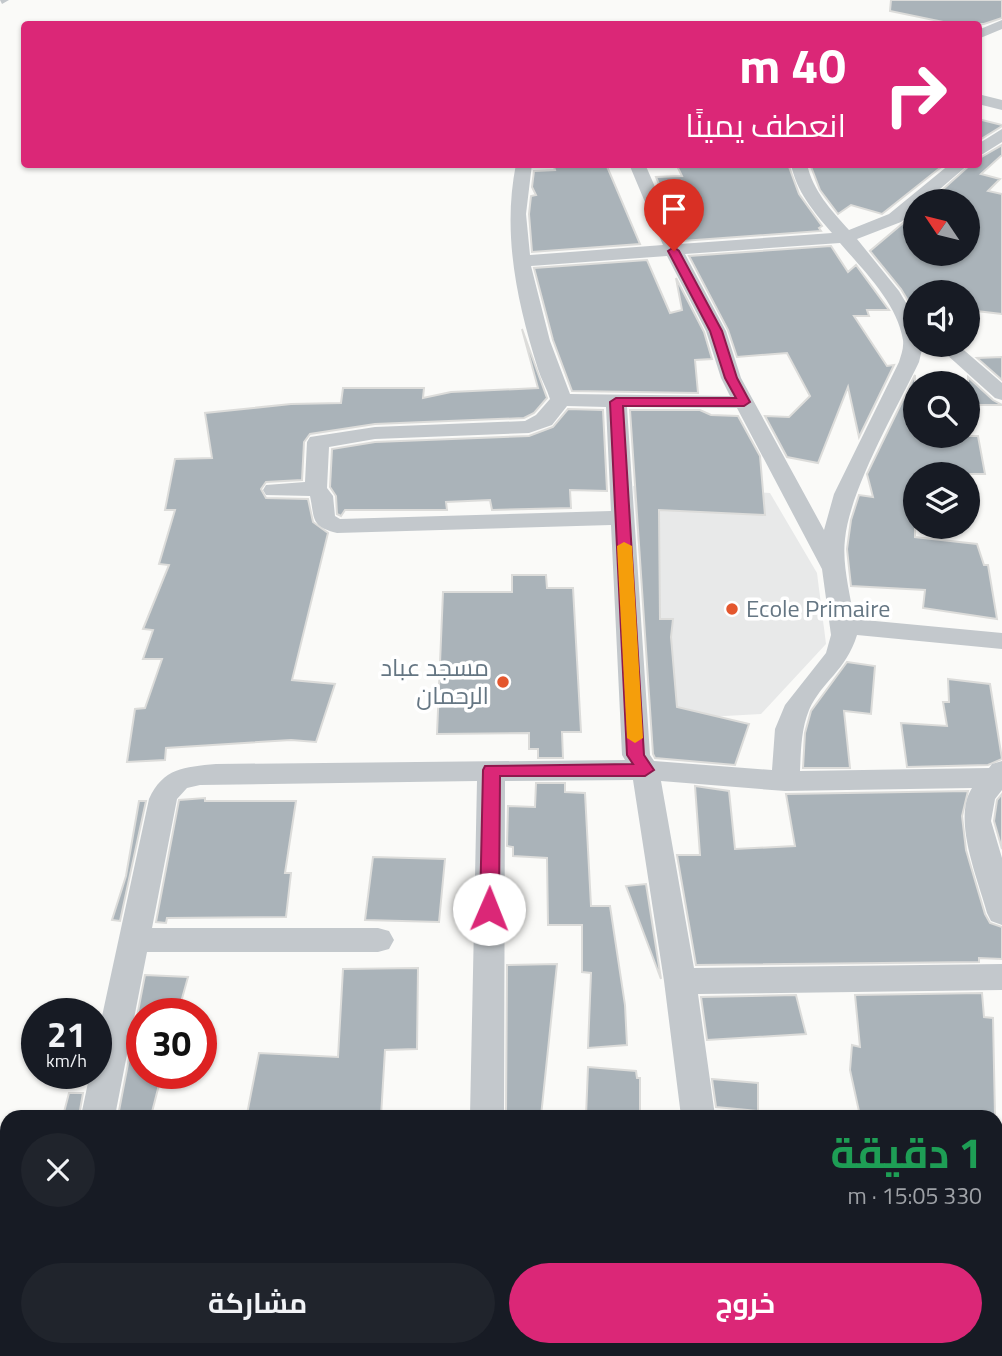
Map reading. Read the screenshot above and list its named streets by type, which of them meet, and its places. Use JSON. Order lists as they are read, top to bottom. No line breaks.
{"places":["Ecole Primaire","مسجد عباد الرحمان"],"north":"top left","page":{"turn":["40 m","انعطف يمينًا"],"speed":"21 km/h","limit":"30","heading":["1 دقيقة","330 m · 15:05"],"buttons":["خروج","مشاركة"]}}
